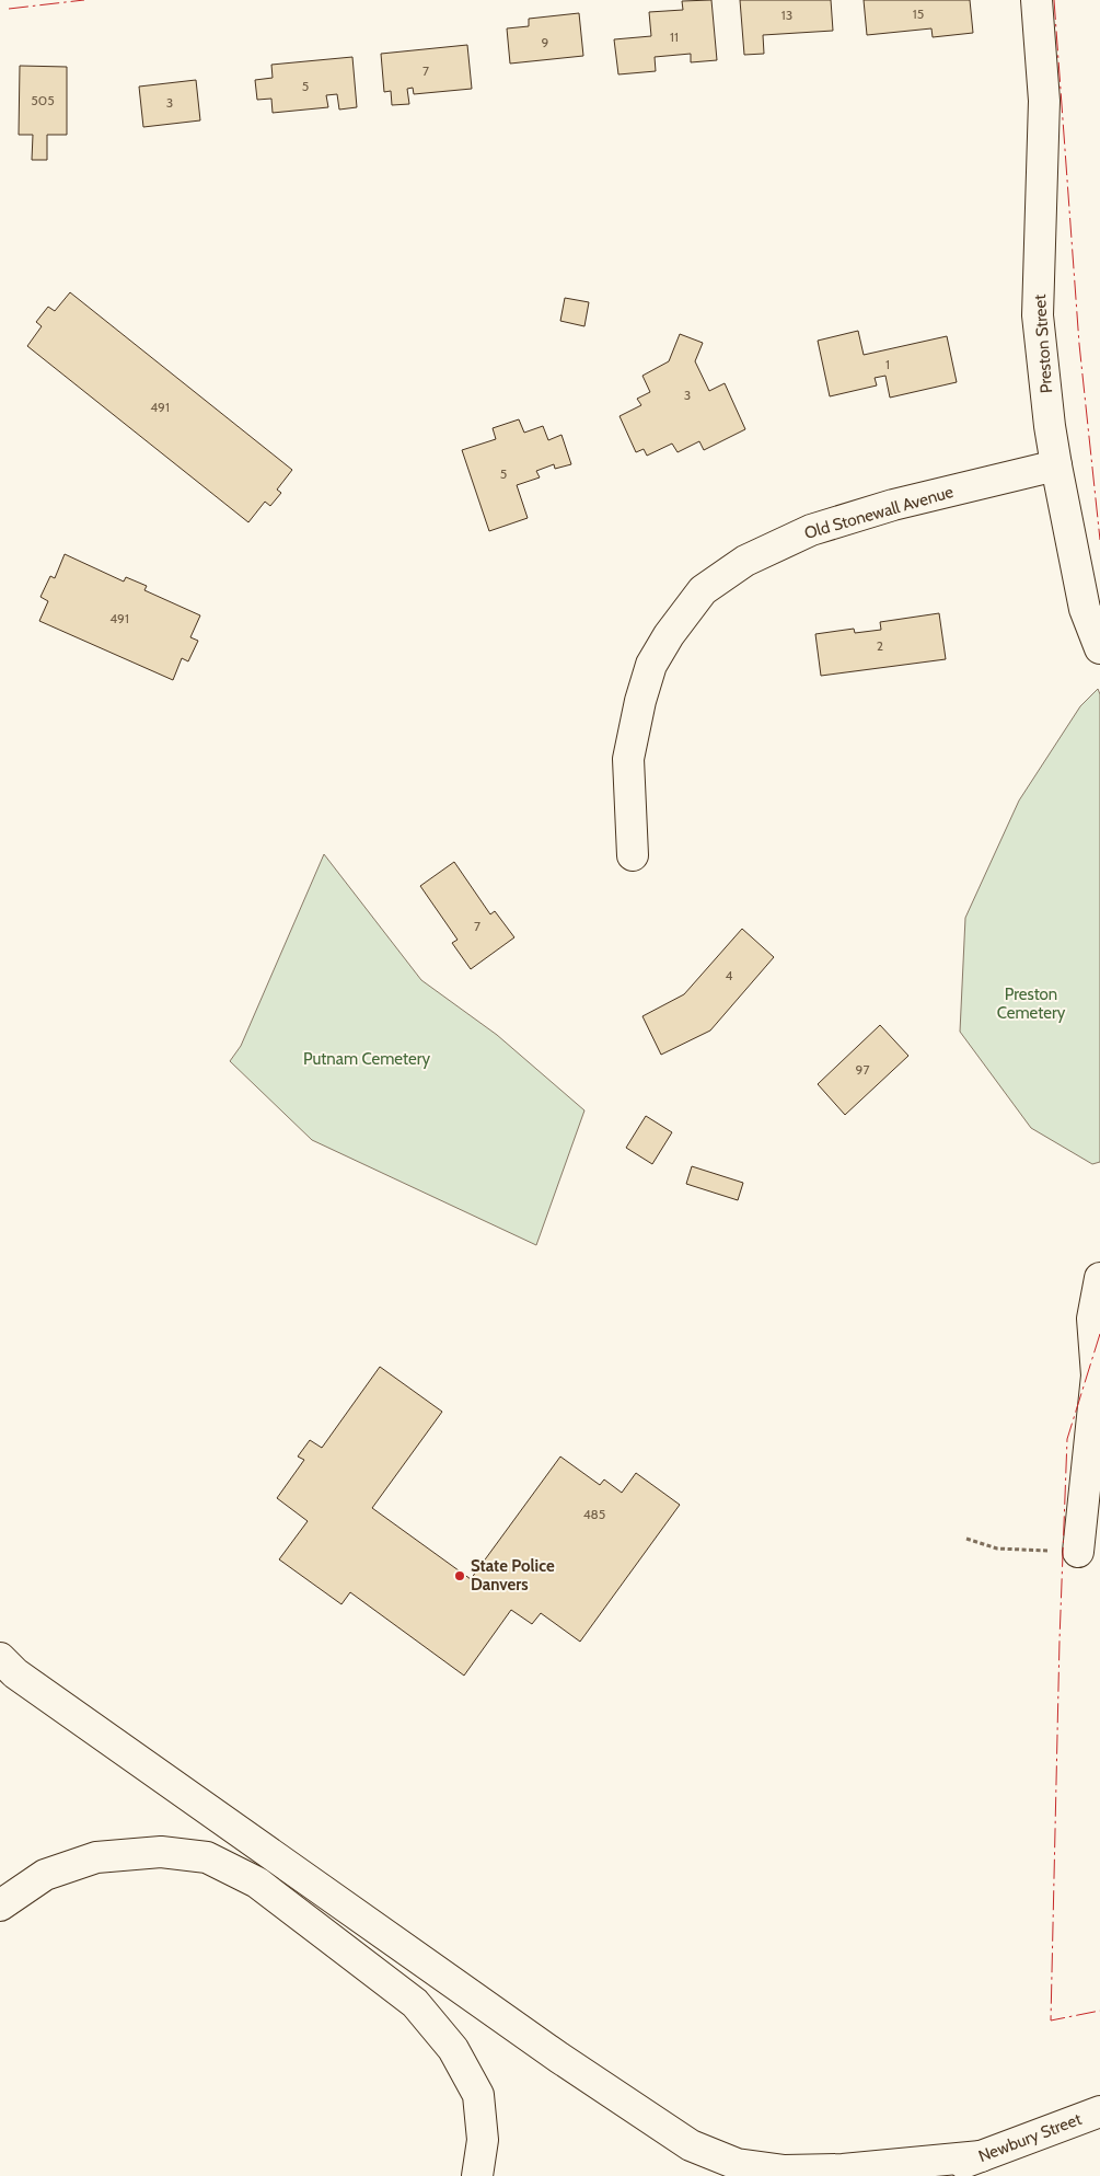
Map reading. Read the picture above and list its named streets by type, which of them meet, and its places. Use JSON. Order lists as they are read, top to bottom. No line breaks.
{"streets":{"main road":["Preston Street","Old Stonewall Avenue","Newbury Street"]},"crossings":[["Preston Street","Old Stonewall Avenue"]],"parks":["Preston Cemetery","Putnam Cemetery"],"places":["State Police Danvers"],"house_numbers":["15","13","11","9","7","5","505","3","1","3","491","5","491","2","7","4","97","485"]}
